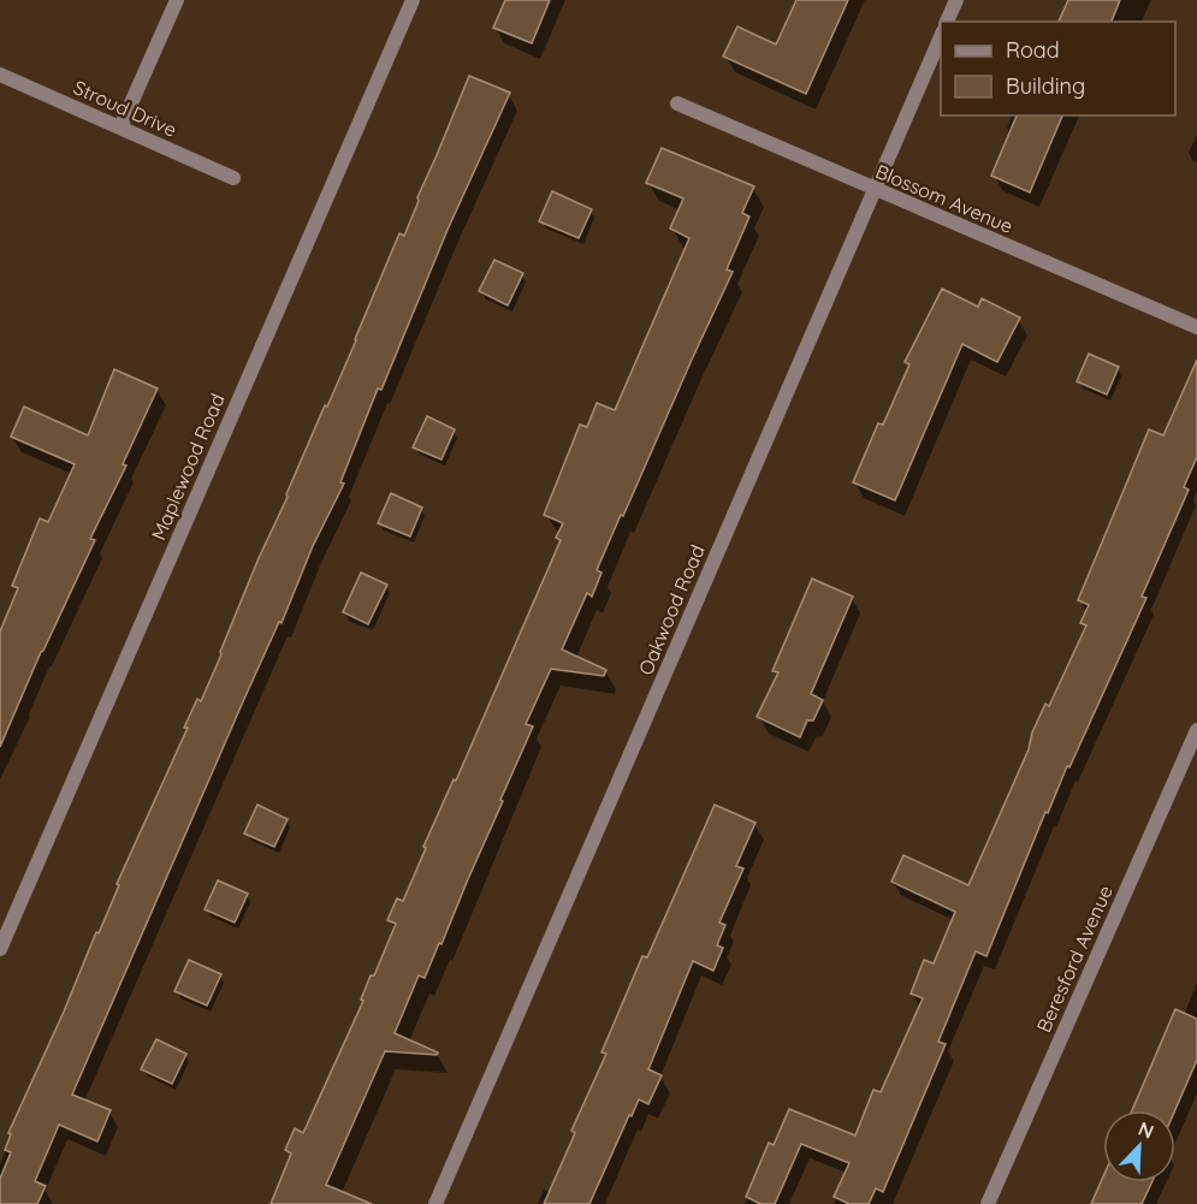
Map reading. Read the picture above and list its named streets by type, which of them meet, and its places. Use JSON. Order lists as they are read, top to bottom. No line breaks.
{"streets":{"street":["Stroud Drive","Blossom Avenue","Maplewood Road","Oakwood Road","Beresford Avenue"]},"crossings":[["Blossom Avenue","Oakwood Road"]],"legend":["Road","Building"],"north":"top right"}
